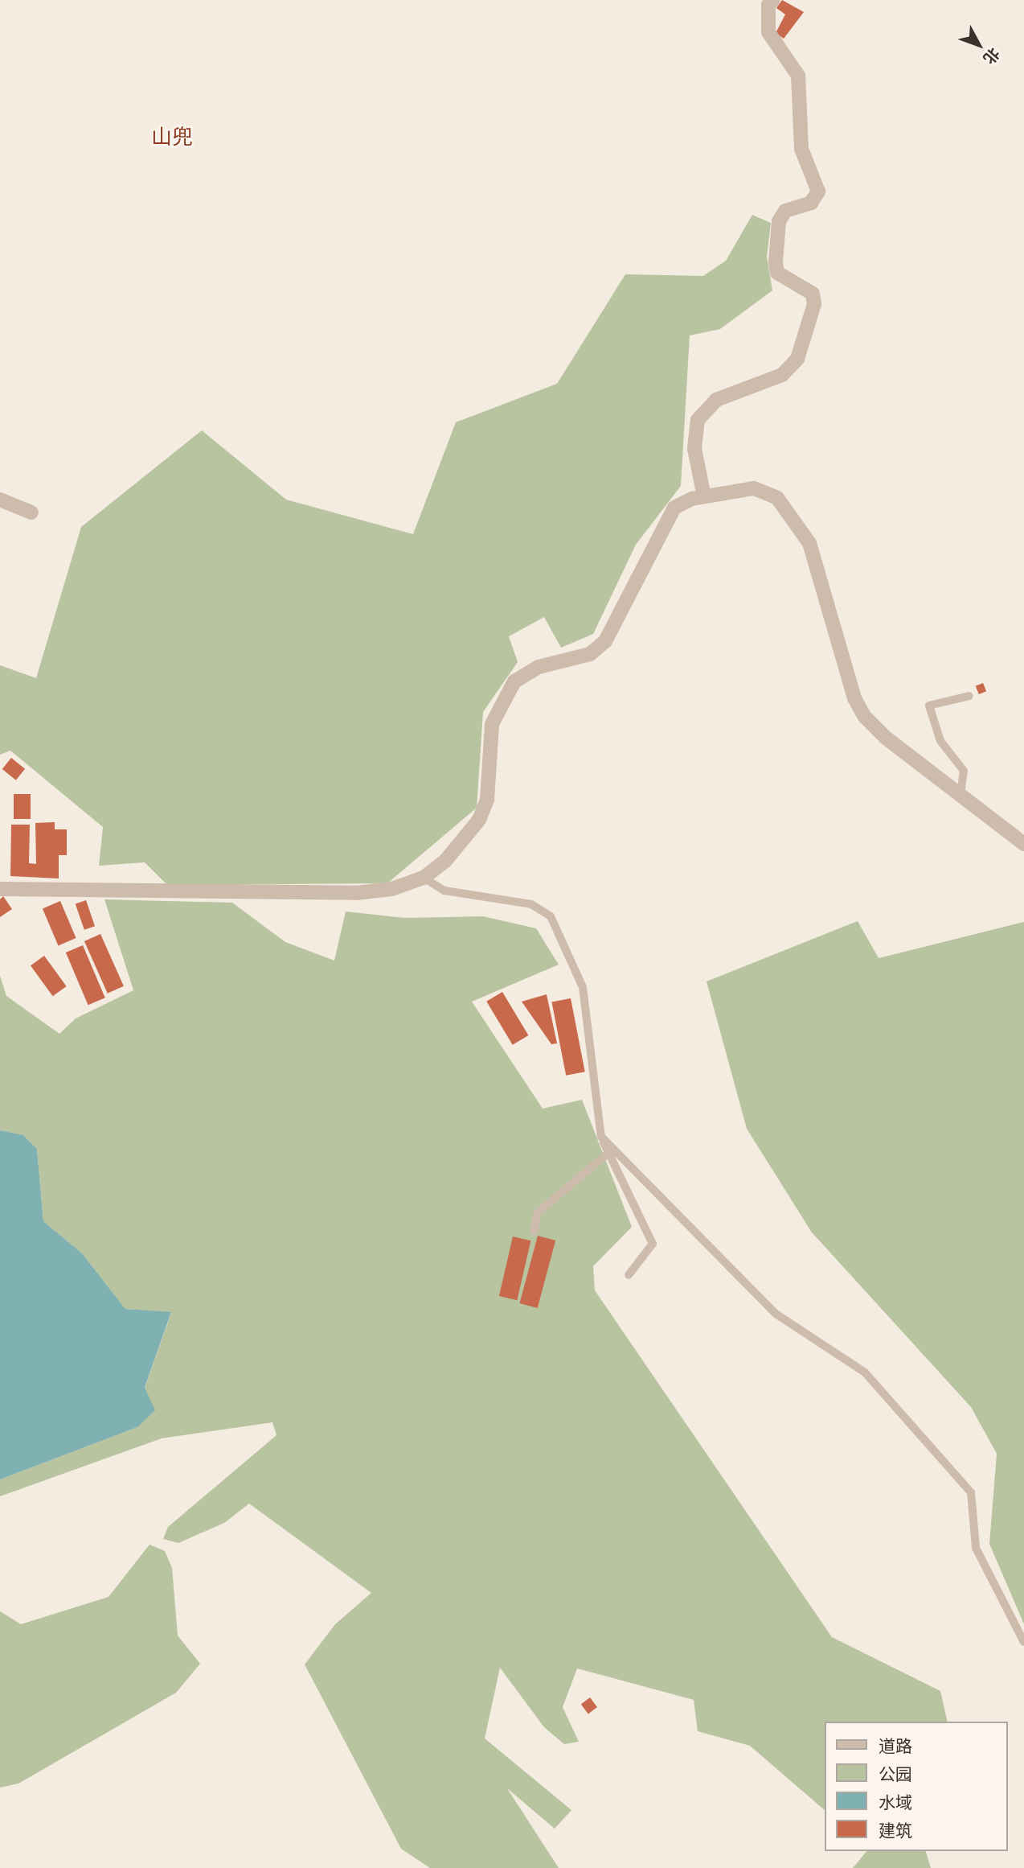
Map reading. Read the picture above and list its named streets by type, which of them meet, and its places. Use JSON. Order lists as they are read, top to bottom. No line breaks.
{"districts":["山兜"],"legend":["道路","公园","水域","建筑"],"north":"bottom right"}
